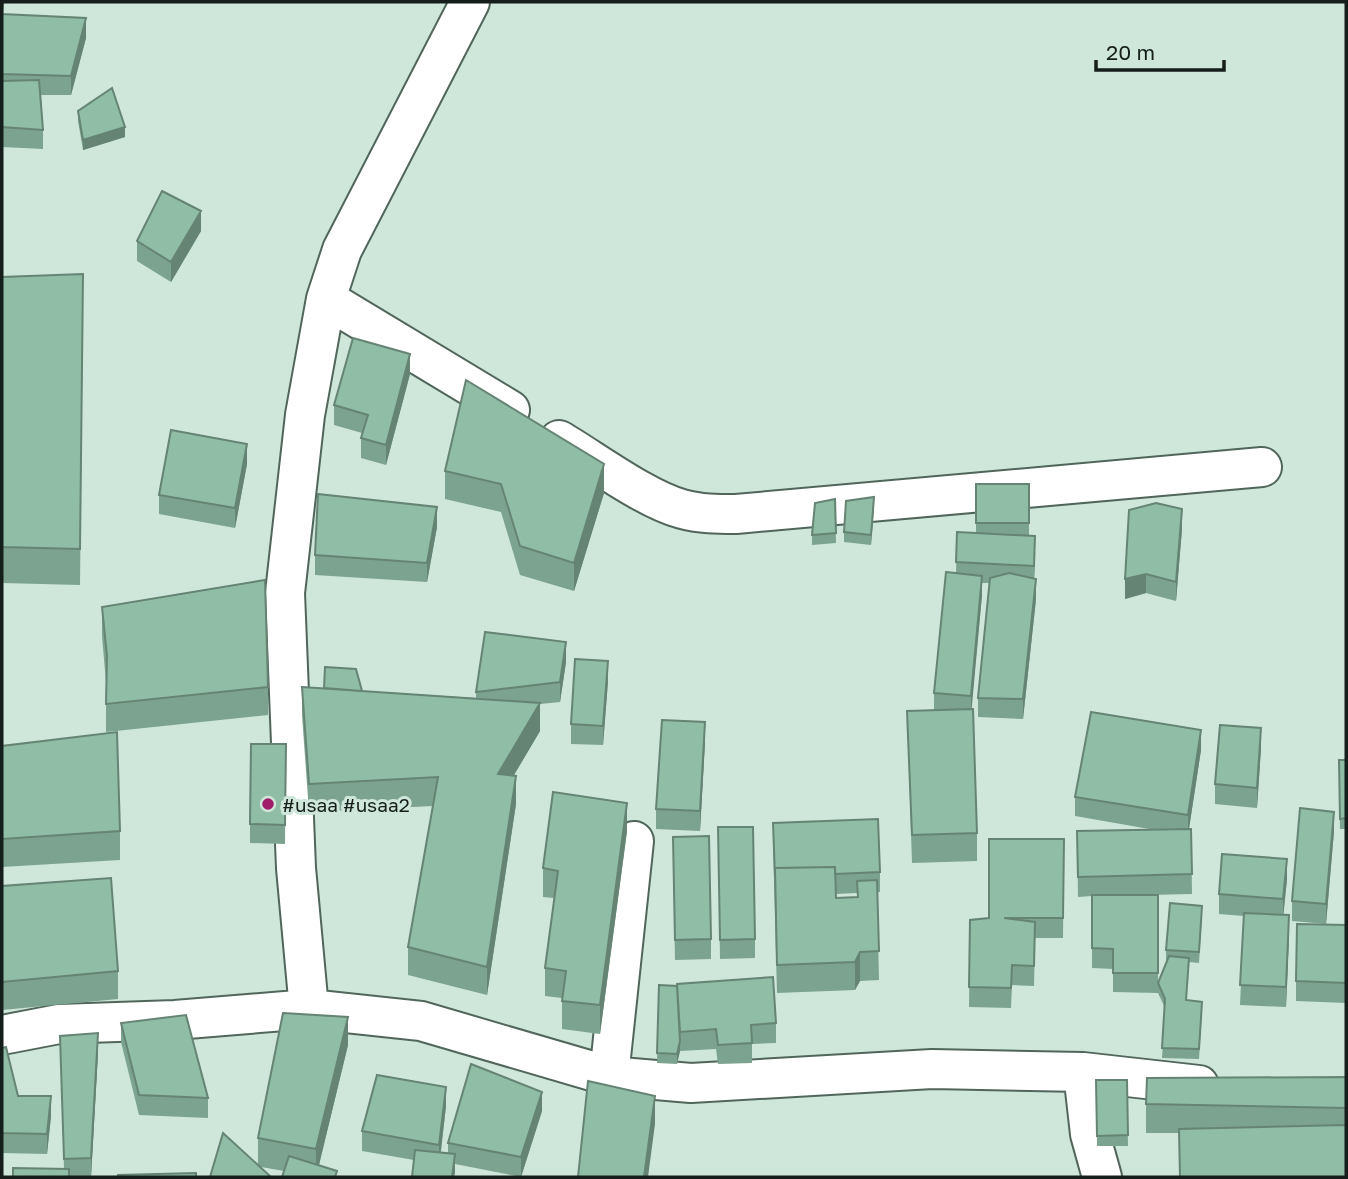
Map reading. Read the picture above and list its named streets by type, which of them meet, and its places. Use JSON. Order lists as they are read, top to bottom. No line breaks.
{"places":["#usaa #usaa2"],"scale_bar":"20 m"}
